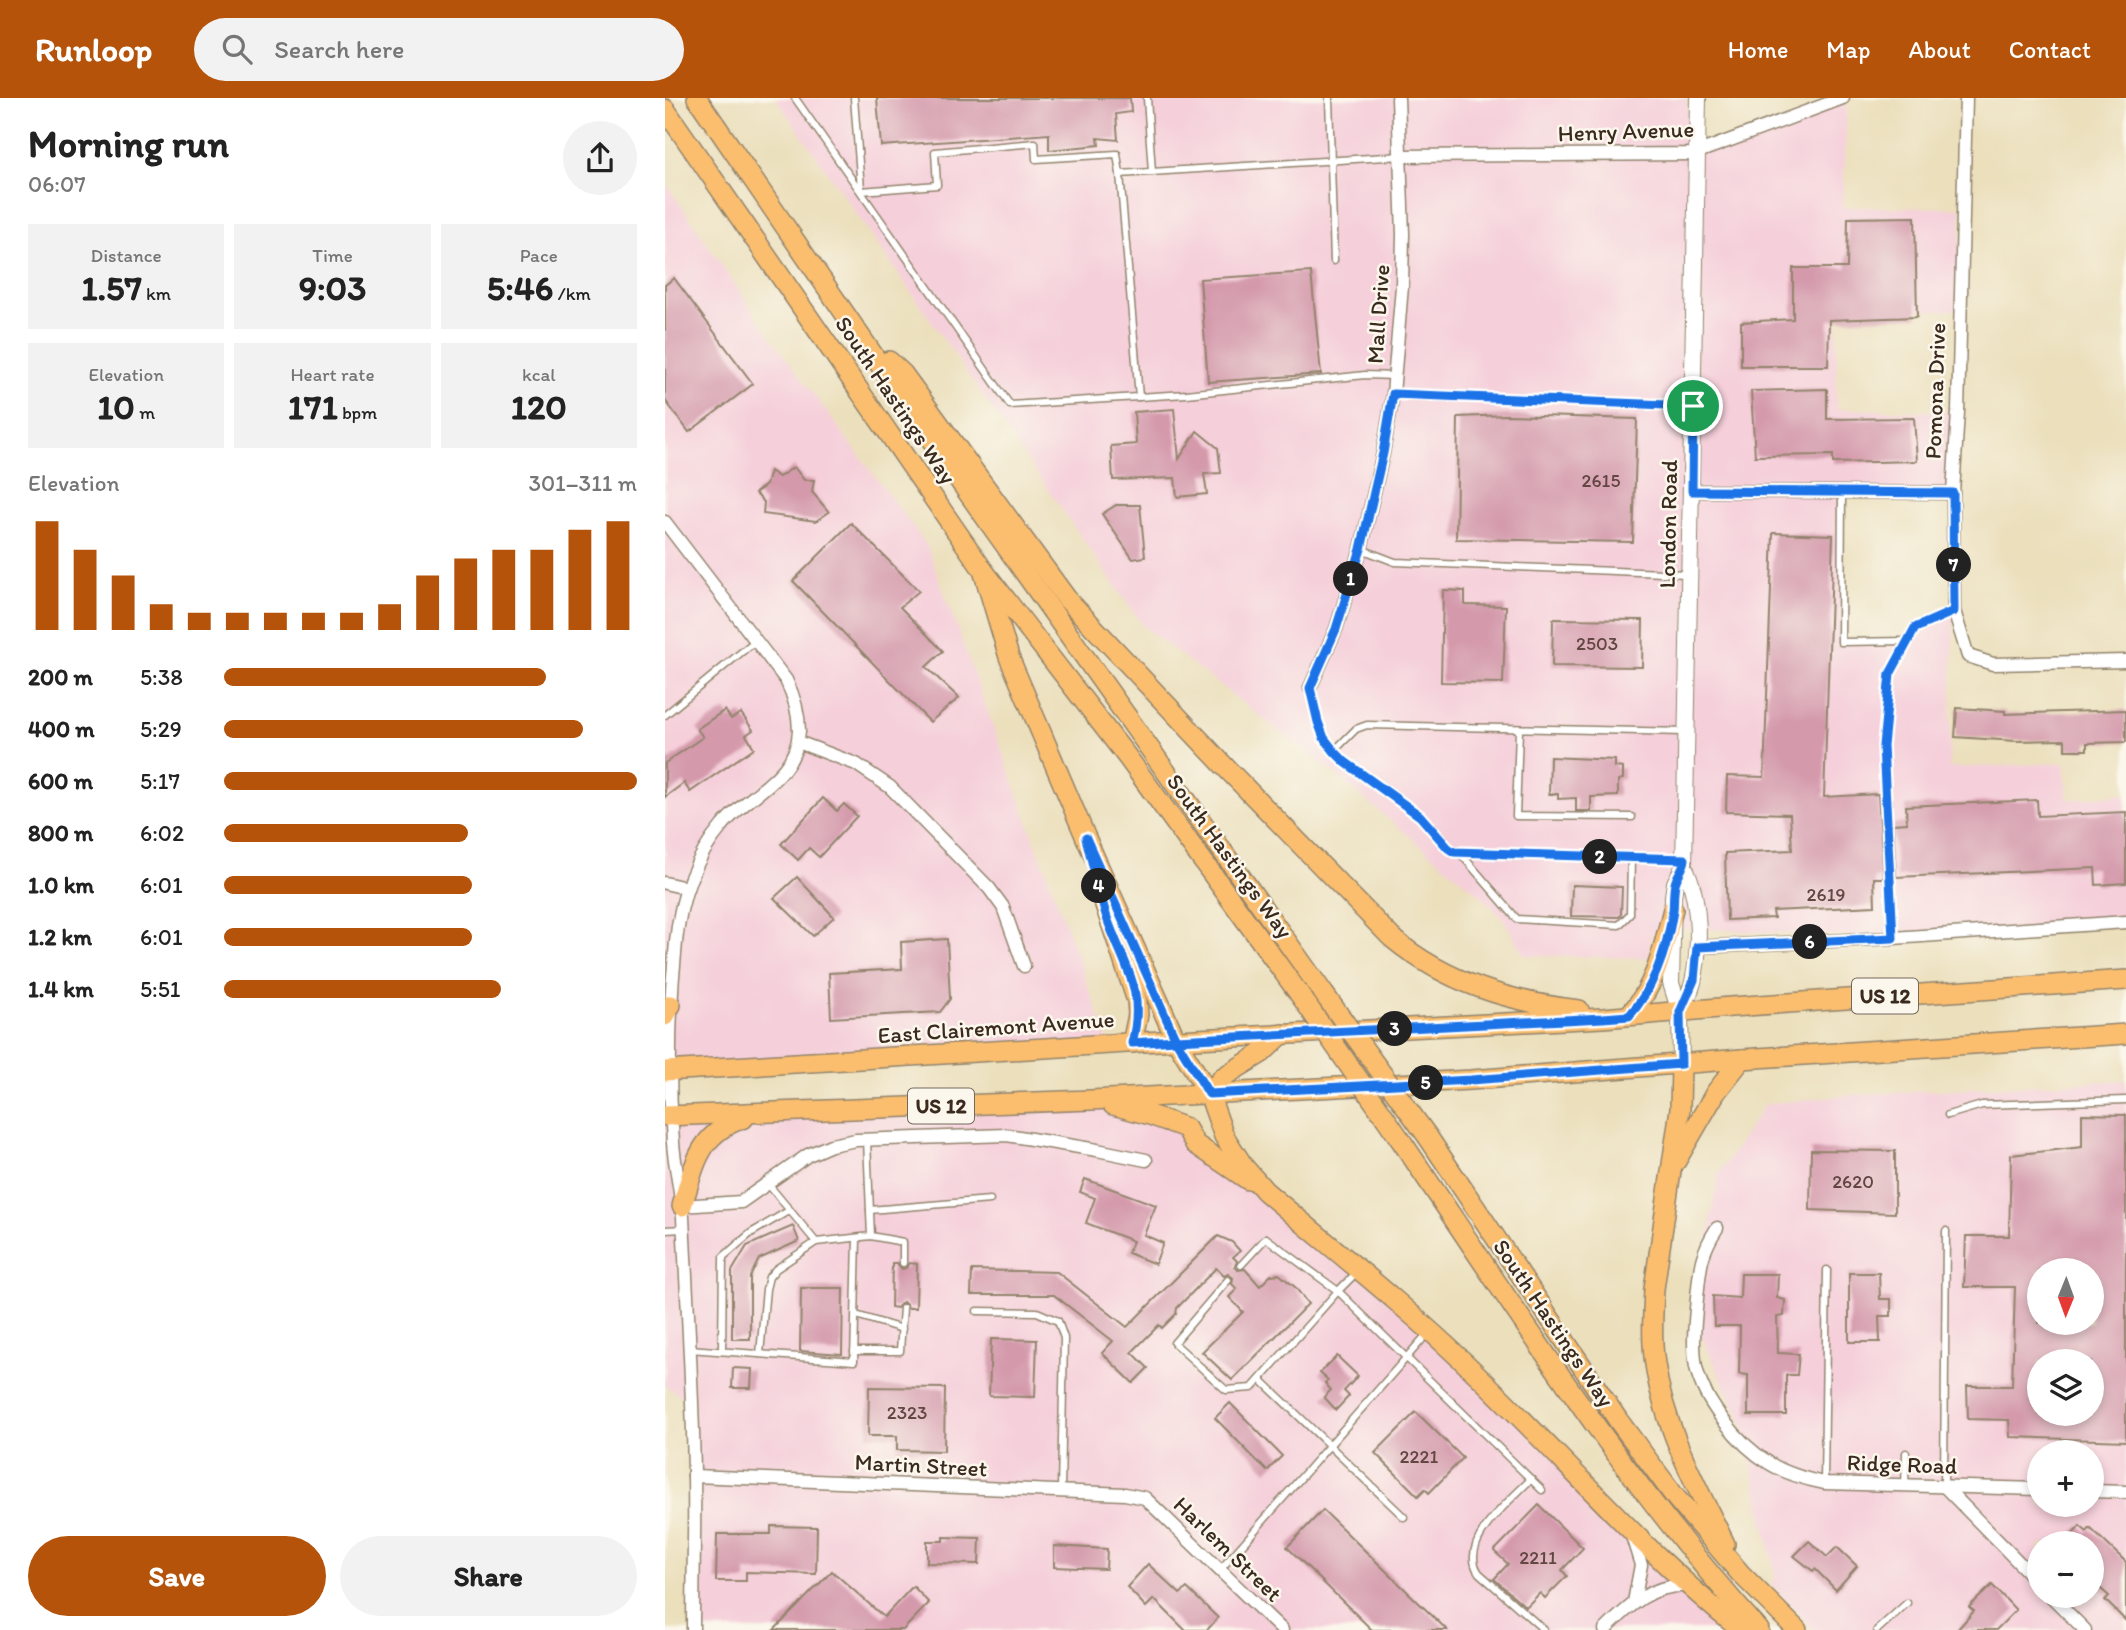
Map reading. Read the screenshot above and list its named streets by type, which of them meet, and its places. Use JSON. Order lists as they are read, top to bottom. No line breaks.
{"streets":{"main road":["South Hastings Way","US 12","East Clairemont Avenue"],"street":["Henry Avenue","Mall Drive","Pomona Drive","London Road","Ridge Road","Martin Street","Harlem Street"]},"crossings":[["Henry Avenue","Mall Drive"],["Henry Avenue","London Road"],["London Road","US 12"],["London Road","East Clairemont Avenue"],["Martin Street","Harlem Street"]],"house_numbers":["2615","2503","2619","2620","2323","2221","2211"],"north":"bottom","page":{"header":"Runloop","search":"Search here","nav":["Home","Map","About","Contact"],"heading":["Morning run","06:07"],"stats":[["Distance","1.57 km"],["Time","9:03"],["Pace","5:46 /km"],["Elevation","10 m"],["Heart rate","171 bpm"],["kcal","120"]],"chart":["Elevation","301–311 m"],"pins":["7","1","2","4","6","3","5"],"list":[{"name":"200 m","note":"5:38"},{"name":"400 m","note":"5:29"},{"name":"600 m","note":"5:17"},{"name":"800 m","note":"6:02"},{"name":"1.0 km","note":"6:01"},{"name":"1.2 km","note":"6:01"},{"name":"1.4 km","note":"5:51"}],"map_buttons":["+","−"],"buttons":["Save","Share"]}}
